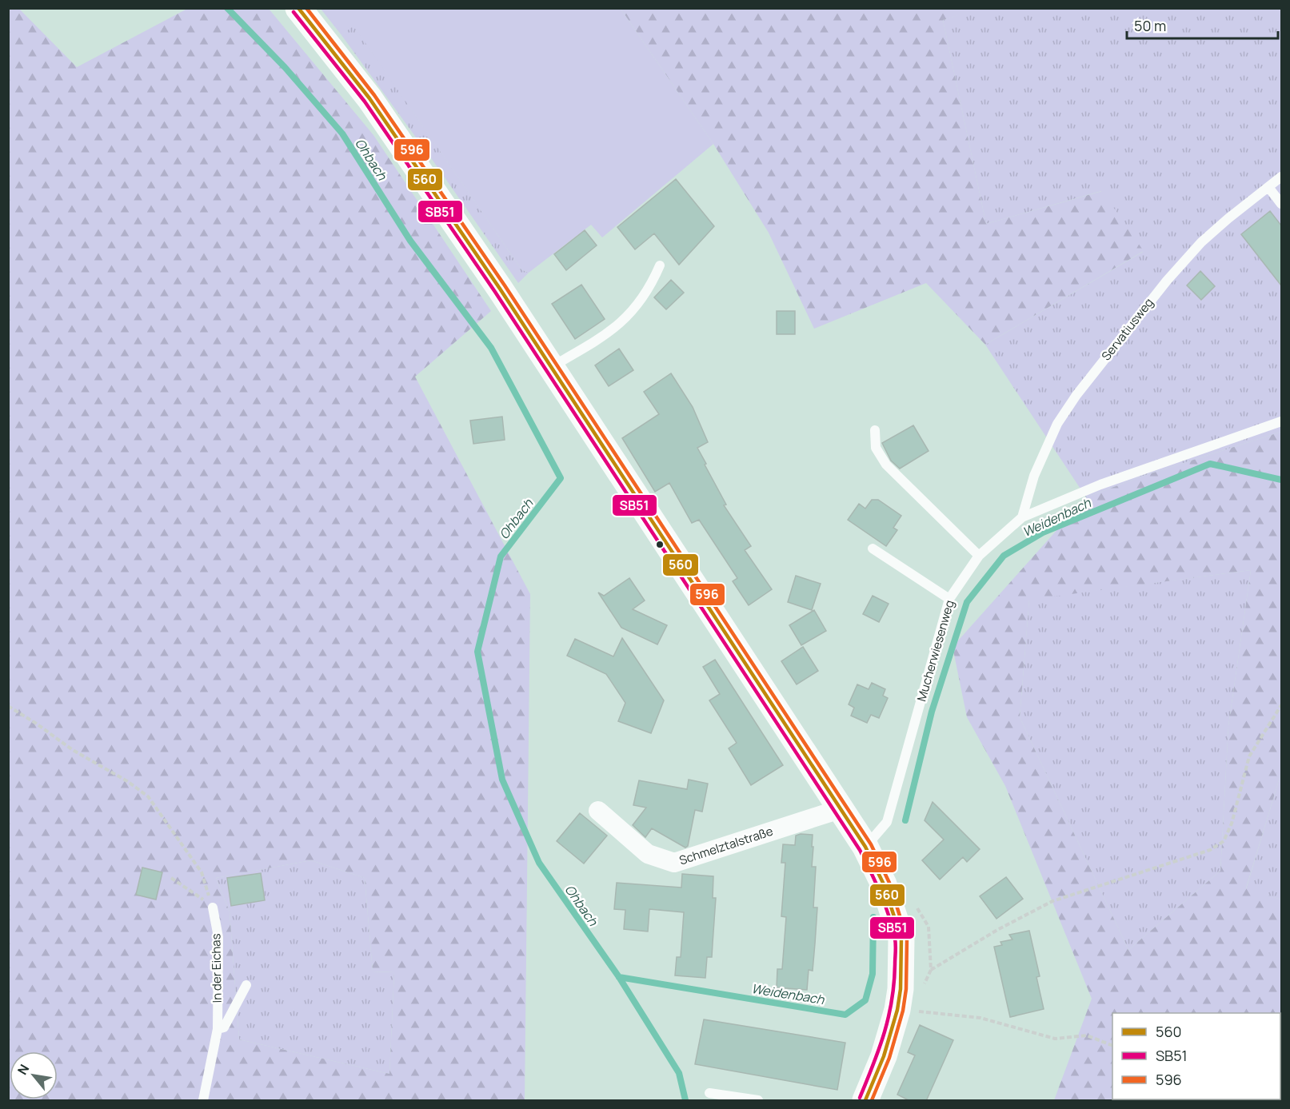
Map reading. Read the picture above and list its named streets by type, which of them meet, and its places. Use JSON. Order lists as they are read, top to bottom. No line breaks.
{"streets":{"street":["Schmelztalstraße"],"lane":["Servatiusweg","Mucherwiesenweg","In der Eichas"]},"crossings":[["Servatiusweg","Mucherwiesenweg"]],"water":["Ohbach","Weidenbach"],"lines":["transit line 560","transit line 596","transit line SB51"],"legend":["560","SB51","596"],"scale_bar":"50 m","north":"top left"}
